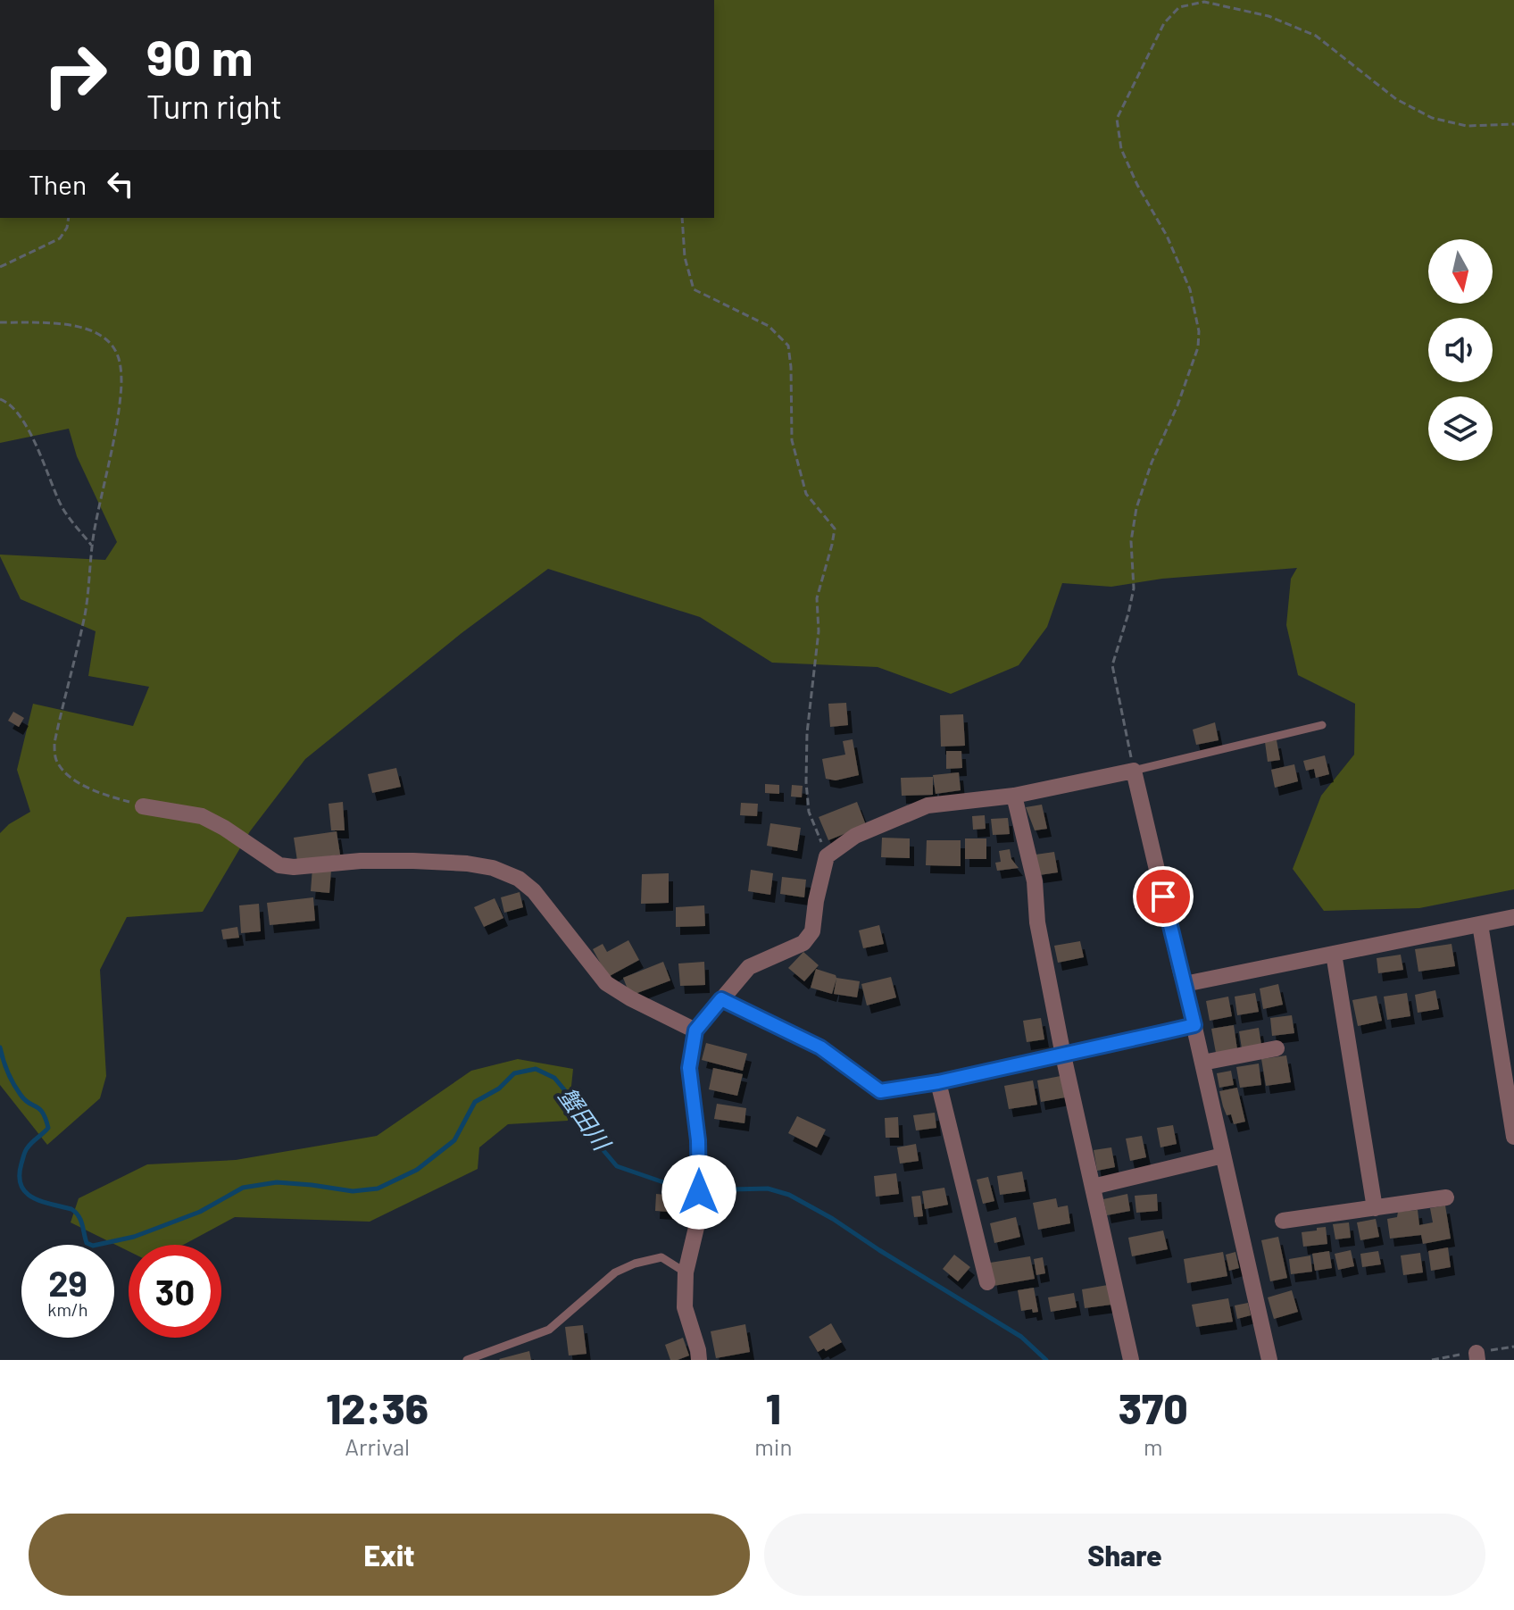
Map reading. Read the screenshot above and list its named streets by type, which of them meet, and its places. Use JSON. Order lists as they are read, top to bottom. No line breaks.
{"water":["蟹田川"],"north":"bottom","page":{"turn":["90 m","Turn right"],"then":"Then","speed":"29 km/h","limit":"30","eta":["12:36","Arrival","1","min","370","m"],"buttons":["Exit","Share"]}}
